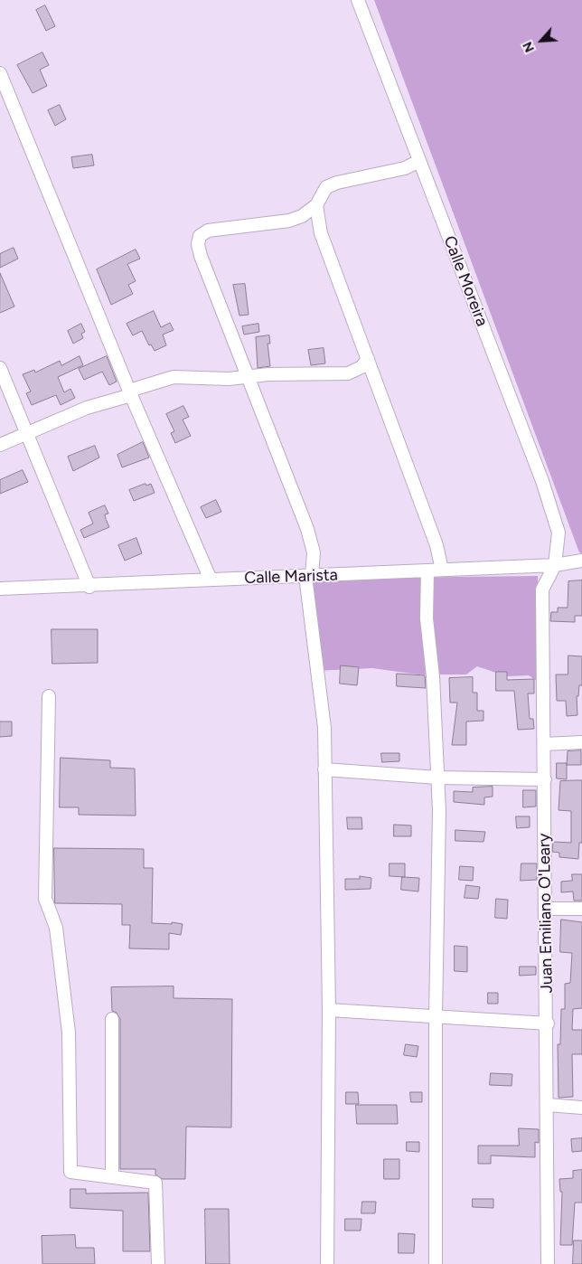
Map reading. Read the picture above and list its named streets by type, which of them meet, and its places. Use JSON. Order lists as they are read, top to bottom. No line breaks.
{"streets":{"street":["Calle Moreira","Calle Marista","Juan Emiliano O'Leary"]},"crossings":[["Calle Moreira","Calle Marista"],["Calle Moreira","Juan Emiliano O'Leary"],["Calle Marista","Juan Emiliano O'Leary"]],"north":"bottom left"}
